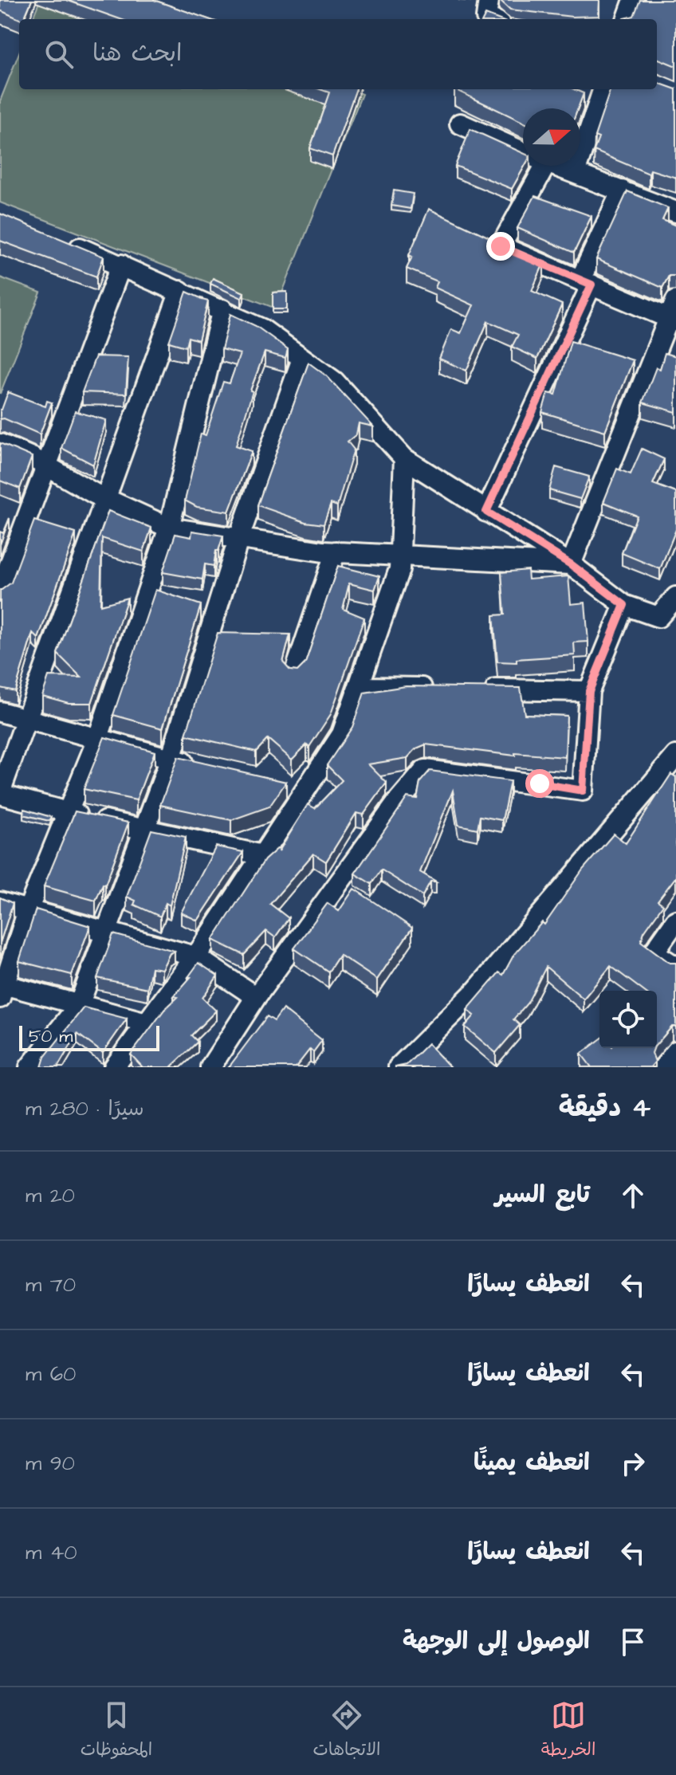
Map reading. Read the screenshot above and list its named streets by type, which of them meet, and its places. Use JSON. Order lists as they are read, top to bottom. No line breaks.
{"scale_bar":"50 m","north":"right","page":{"search":"ابحث هنا","scale":"50 m","heading":["4 دقيقة","سيرًا · 280 m"],"list":[["تابع السير","20 m"],["انعطف يسارًا","70 m"],["انعطف يسارًا","60 m"],["انعطف يمينًا","90 m"],["انعطف يسارًا","40 m"],"الوصول إلى الوجهة"],"nav":["الخريطة","الاتجاهات","المحفوظات"]}}
